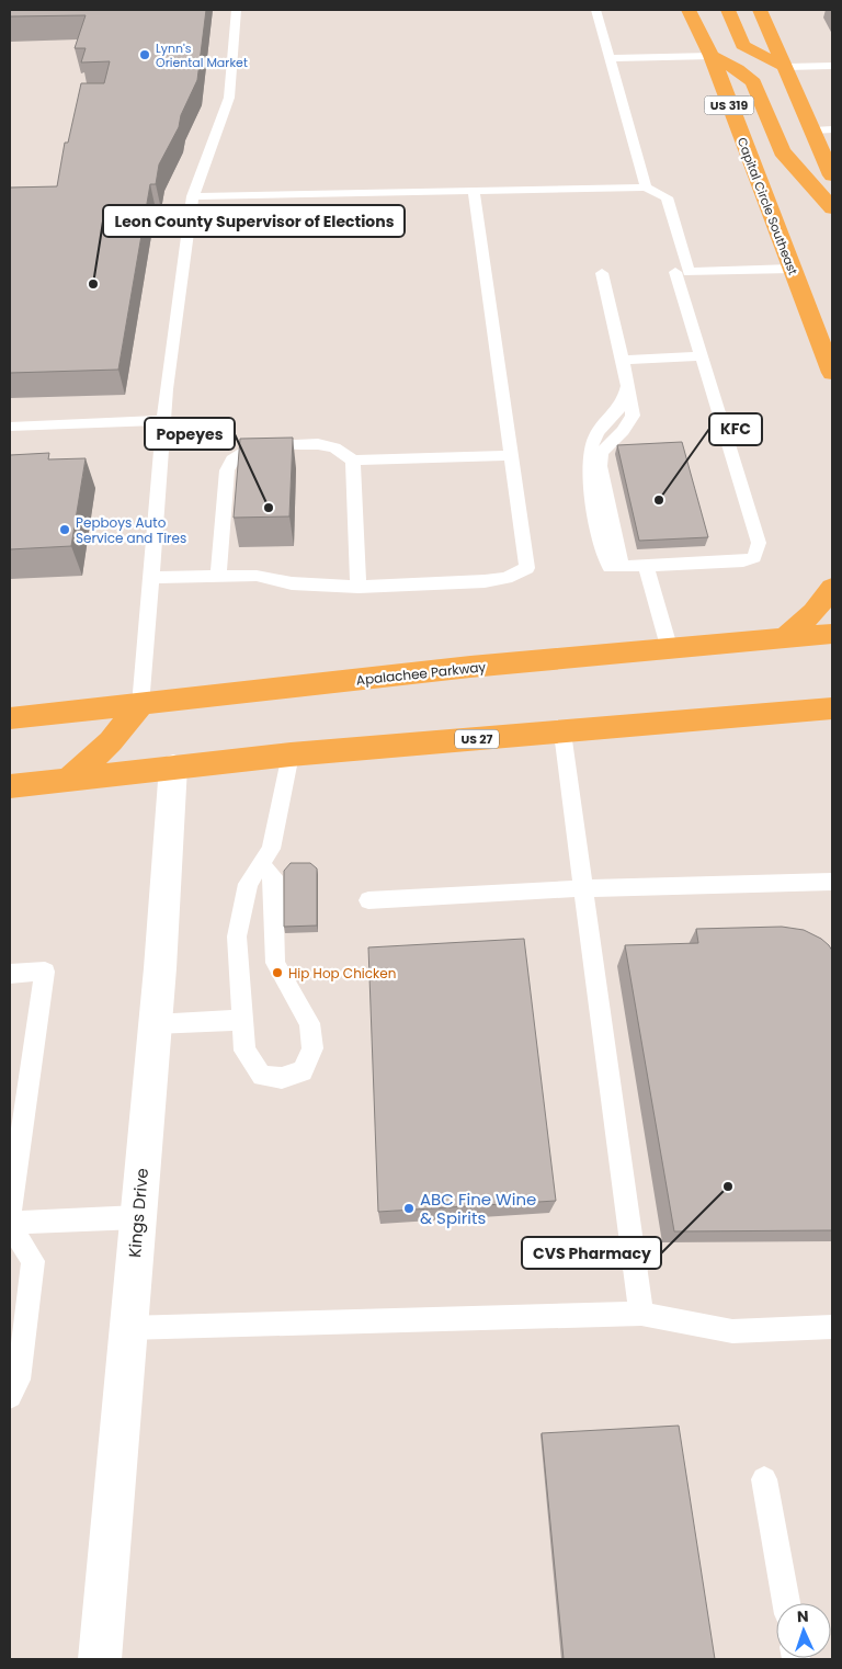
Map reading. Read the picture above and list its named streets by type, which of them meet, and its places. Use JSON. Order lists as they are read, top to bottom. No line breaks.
{"streets":{"main road":["US 319","Capital Circle Southeast","Apalachee Parkway","US 27"],"street":["Kings Drive"]},"crossings":[["US 27","Kings Drive"]],"places":["Lynn's Oriental Market","Leon County Supervisor of Elections","KFC","Popeyes","Pepboys Auto Service and Tires","Hip Hop Chicken","CVS Pharmacy","ABC Fine Wine & Spirits"],"north":"top"}
